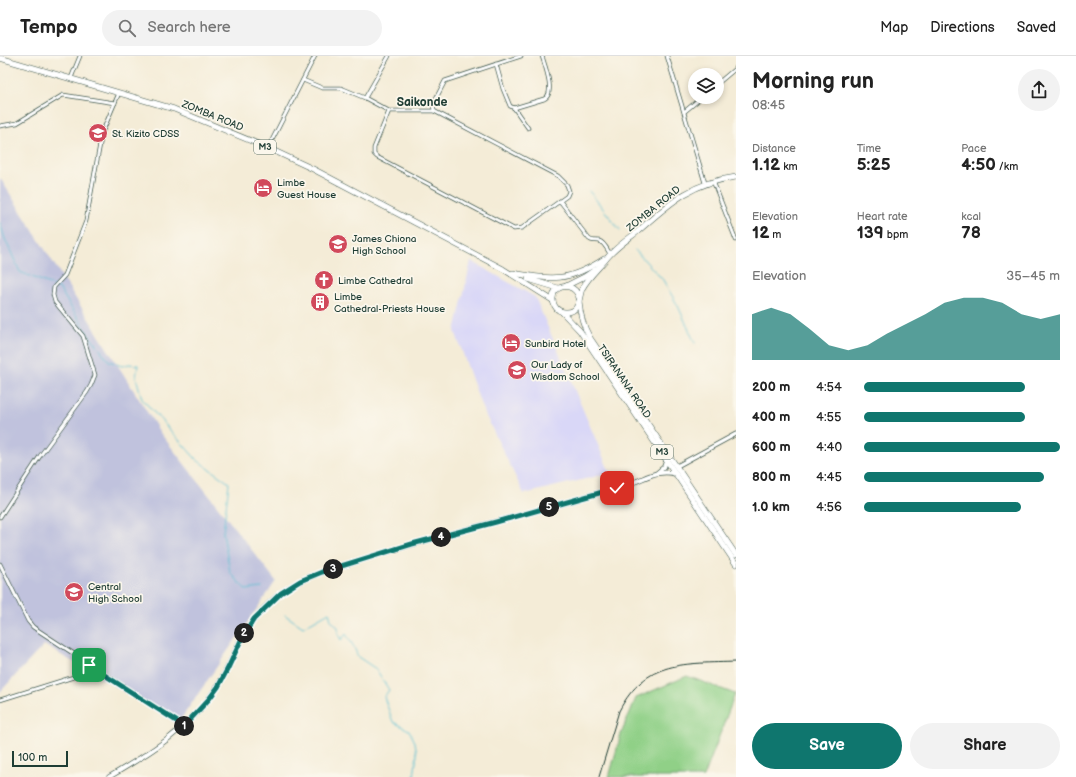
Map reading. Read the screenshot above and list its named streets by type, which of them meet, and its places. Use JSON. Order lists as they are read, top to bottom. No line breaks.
{"streets":{"highway":["ZOMBA ROAD","M3","TSIRANANA ROAD"]},"crossings":[["ZOMBA ROAD","M3"],["ZOMBA ROAD","TSIRANANA ROAD"],["M3","TSIRANANA ROAD"]],"districts":["Saikonde"],"places":{"school or university":["St. Kizito CDSS","James Chiona High School","Our Lady of Wisdom School","Central High School"],"hotel":["Limbe Guest House","Sunbird Hotel"],"church":["Limbe Cathedral"],"building":["Limbe Cathedral-Priests House"]},"scale_bar":"100 m","page":{"header":"Tempo","search":"Search here","nav":["Map","Directions","Saved"],"heading":["Morning run","08:45"],"stats":[["Distance","1.12 km"],["Time","5:25"],["Pace","4:50 /km"],["Elevation","12 m"],["Heart rate","139 bpm"],["kcal","78"]],"chart":["Elevation","35–45 m"],"list":[{"name":"200 m","note":"4:54"},{"name":"400 m","note":"4:55"},{"name":"600 m","note":"4:40"},{"name":"800 m","note":"4:45"},{"name":"1.0 km","note":"4:56"}],"pins":["5","4","3","2","1"],"buttons":["Save","Share"],"scale":"100 m"}}
